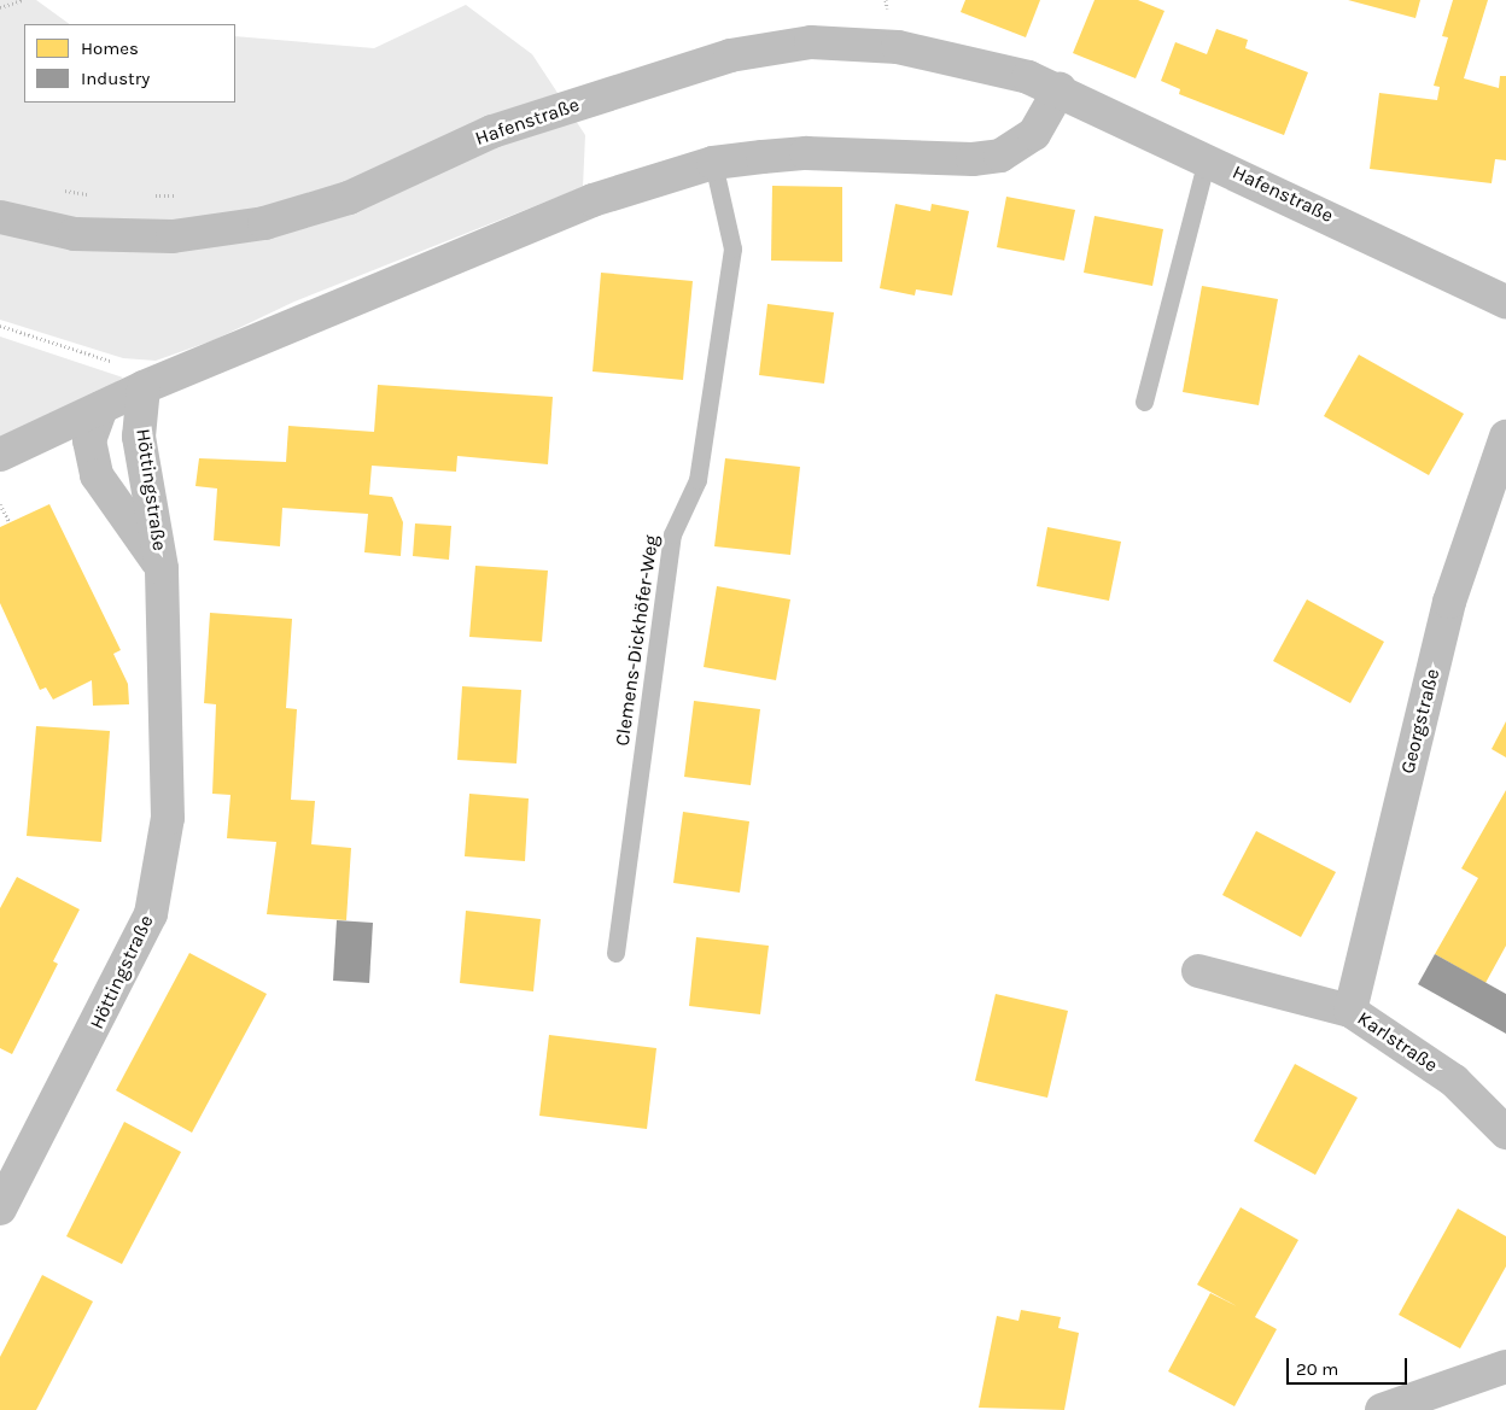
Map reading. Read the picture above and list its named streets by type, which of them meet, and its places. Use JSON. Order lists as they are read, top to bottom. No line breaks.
{"streets":{"street":["Hafenstraße","Höttingstraße","Georgstraße","Karlstraße"],"lane":["Clemens-Dickhöfer-Weg"]},"crossings":[["Georgstraße","Karlstraße"]],"legend":["Homes","Industry"],"scale_bar":"20 m"}
